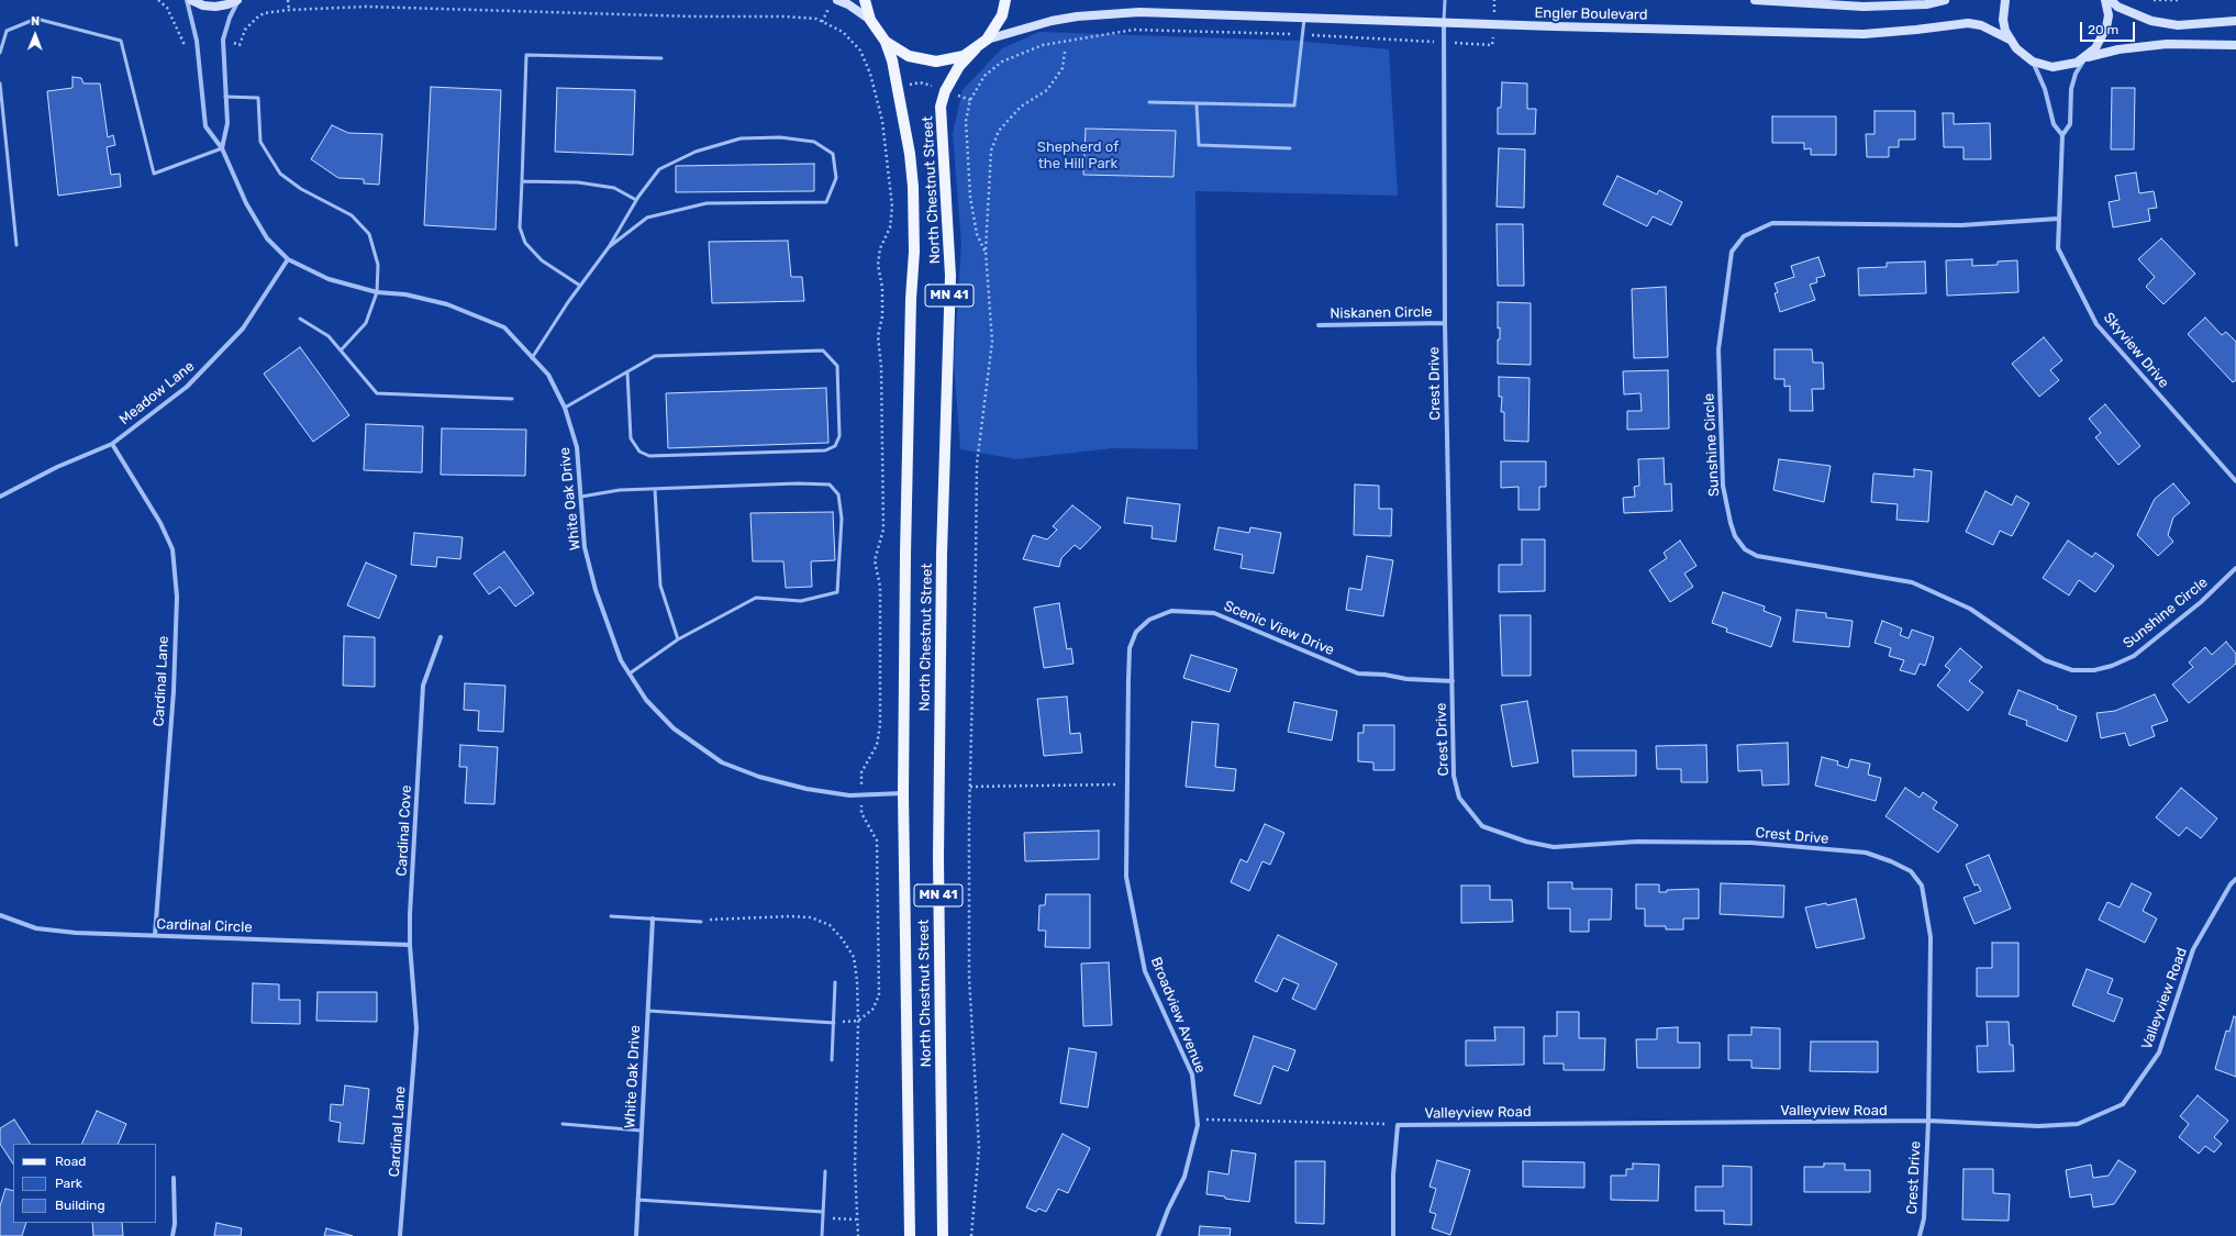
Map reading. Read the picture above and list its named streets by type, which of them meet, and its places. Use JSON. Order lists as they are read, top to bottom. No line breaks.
{"streets":{"main road":["Engler Boulevard","North Chestnut Street","MN 41"],"street":["Niskanen Circle","Skyview Drive","Crest Drive","Meadow Lane","Sunshine Circle","White Oak Drive","Scenic View Drive","Cardinal Lane","Cardinal Cove","Cardinal Circle","Valleyview Road","Broadview Avenue"]},"crossings":[["Engler Boulevard","MN 41"],["Engler Boulevard","Crest Drive"],["North Chestnut Street","MN 41"],["North Chestnut Street","White Oak Drive"],["Niskanen Circle","Crest Drive"],["Skyview Drive","Sunshine Circle"],["Crest Drive","Scenic View Drive"],["Crest Drive","Valleyview Road"],["Meadow Lane","White Oak Drive"],["Meadow Lane","Cardinal Lane"],["Scenic View Drive","Broadview Avenue"],["Cardinal Lane","Cardinal Cove"],["Cardinal Lane","Cardinal Circle"],["Cardinal Cove","Cardinal Circle"]],"parks":["Shepherd of the Hill Park"],"legend":["Road","Park","Building"],"scale_bar":"20 m","north":"top"}
